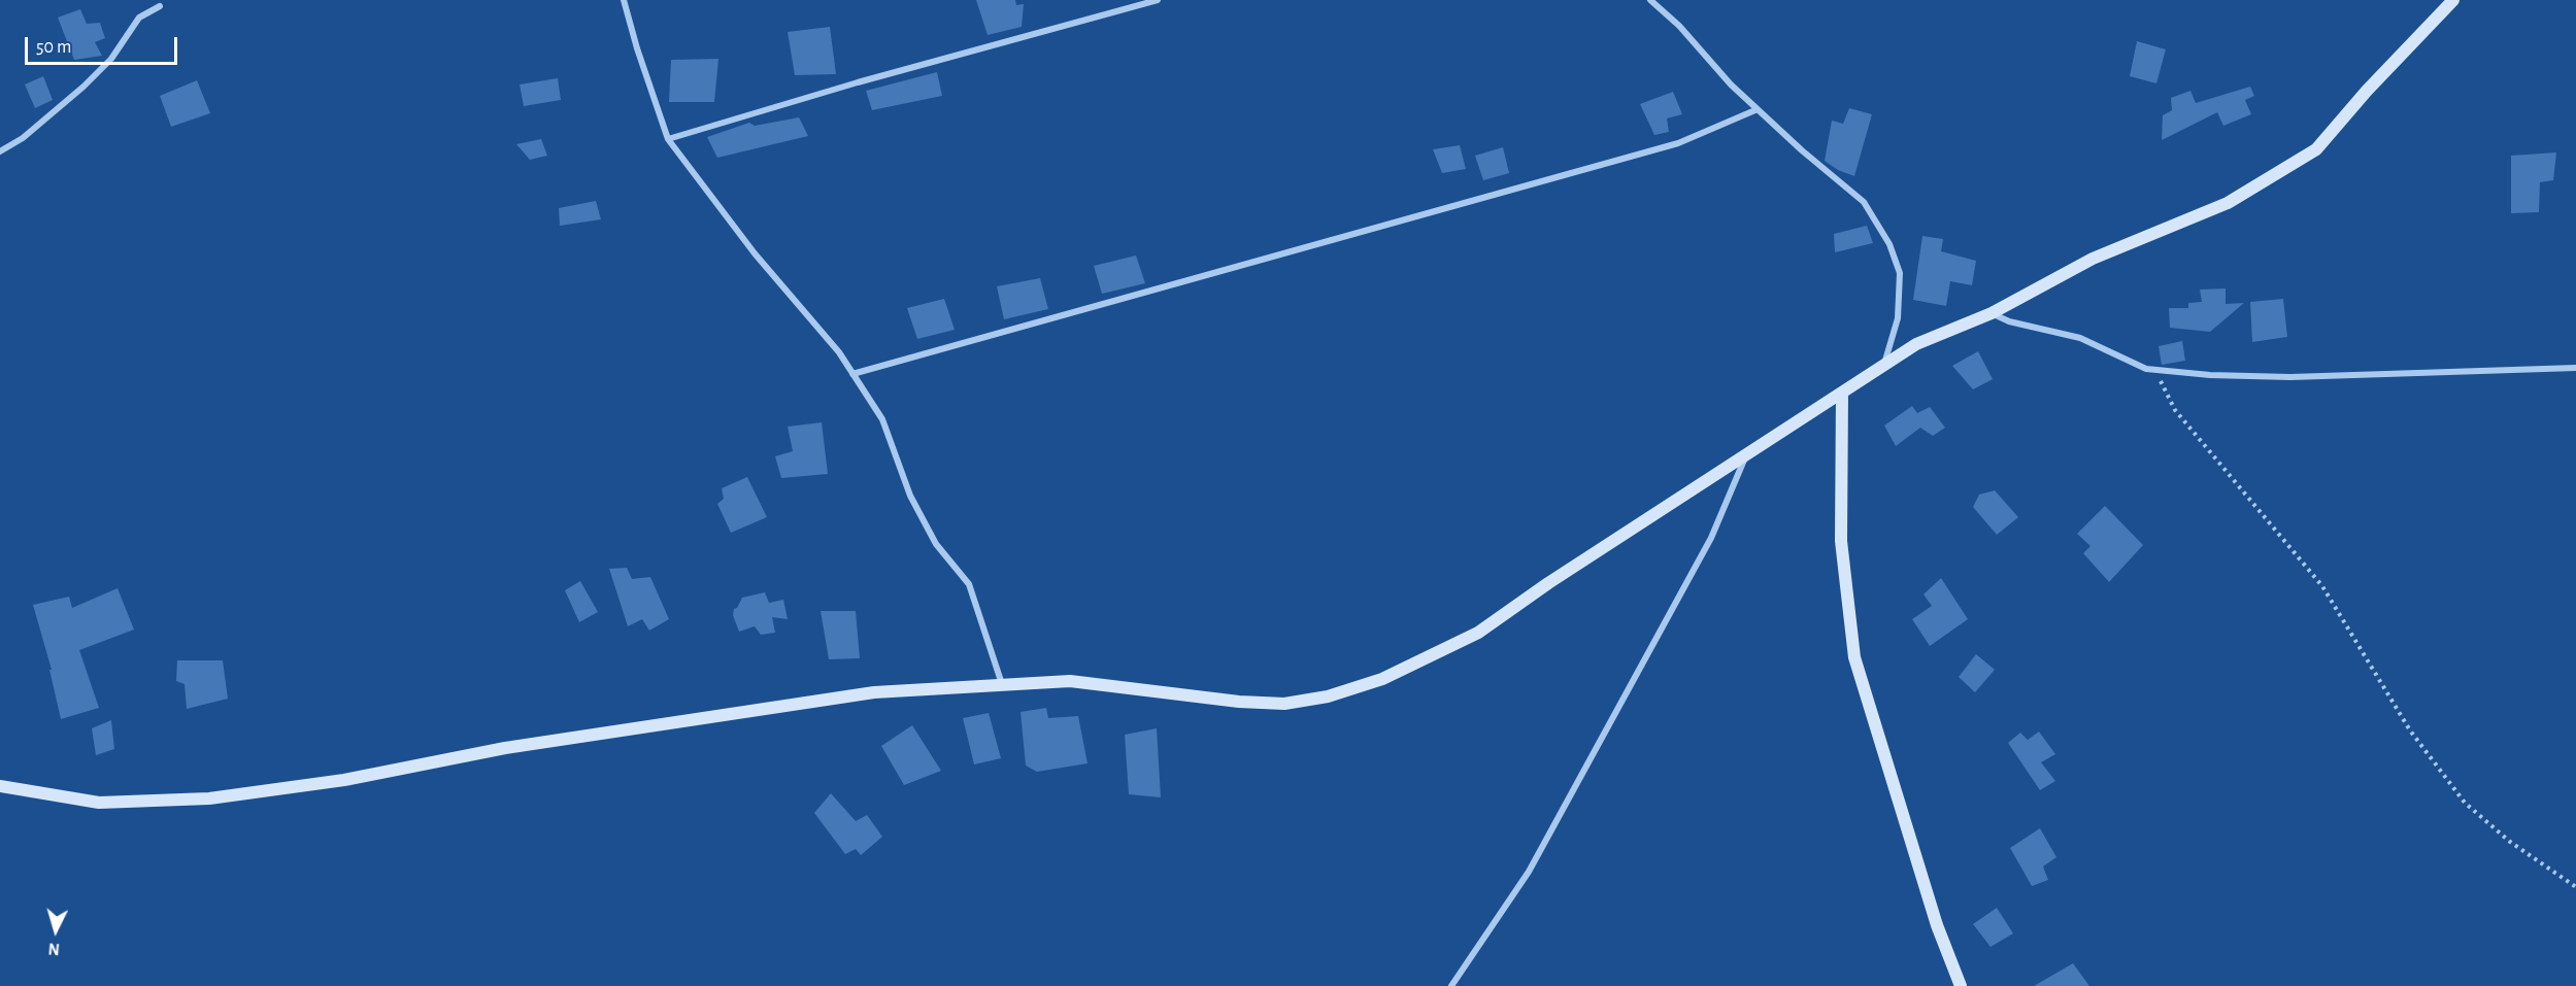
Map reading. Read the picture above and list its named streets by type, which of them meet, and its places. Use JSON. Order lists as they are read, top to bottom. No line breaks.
{"scale_bar":"50 m","north":"bottom"}
